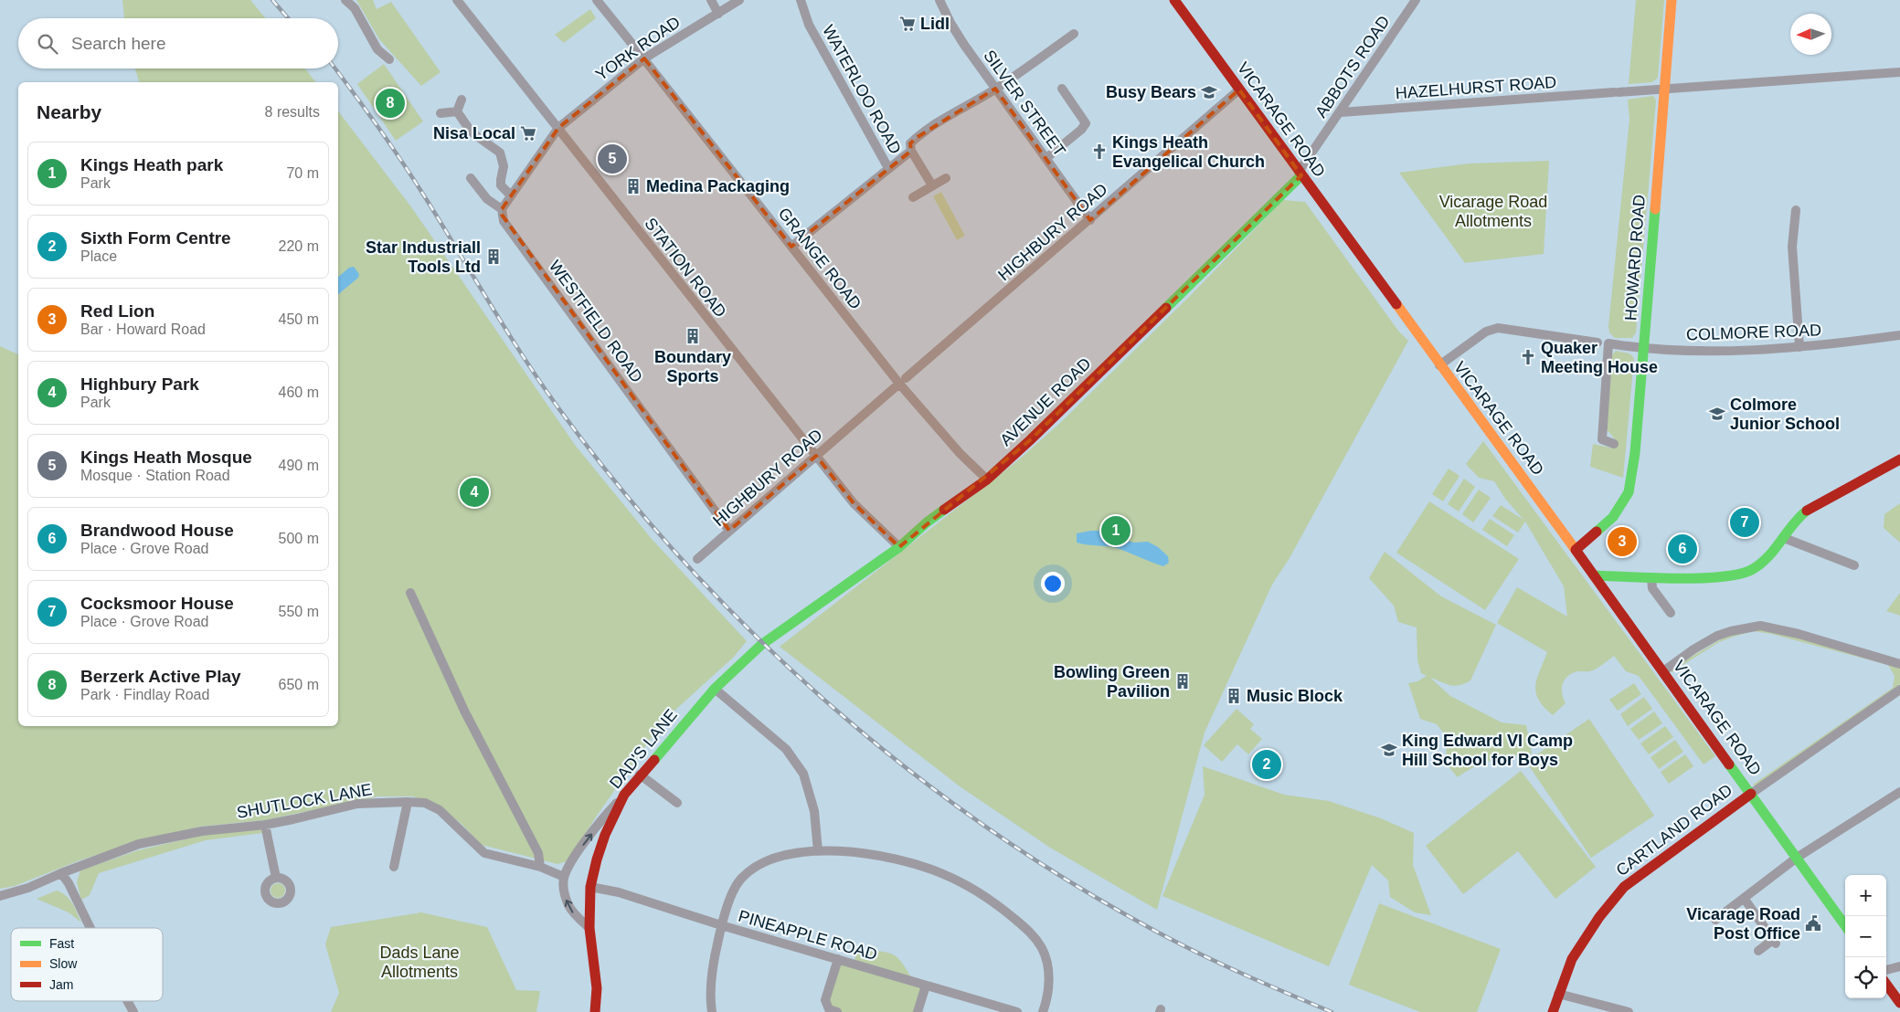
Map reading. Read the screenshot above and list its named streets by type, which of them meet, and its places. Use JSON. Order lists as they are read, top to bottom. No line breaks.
{"streets":{"street":["YORK ROAD","ABBOTS ROAD","HAZELHURST ROAD","WATERLOO ROAD","SILVER STREET","VICARAGE ROAD","HIGHBURY ROAD","HOWARD ROAD","GRANGE ROAD","STATION ROAD","WESTFIELD ROAD","COLMORE ROAD","AVENUE ROAD","DAD'S LANE","SHUTLOCK LANE","CARTLAND ROAD","PINEAPPLE ROAD"]},"crossings":[["YORK ROAD","GRANGE ROAD"],["YORK ROAD","STATION ROAD"],["ABBOTS ROAD","HAZELHURST ROAD"],["ABBOTS ROAD","VICARAGE ROAD"],["ABBOTS ROAD","AVENUE ROAD"],["HAZELHURST ROAD","HOWARD ROAD"],["SILVER STREET","HIGHBURY ROAD"],["VICARAGE ROAD","HIGHBURY ROAD"],["VICARAGE ROAD","HOWARD ROAD"],["VICARAGE ROAD","AVENUE ROAD"],["VICARAGE ROAD","CARTLAND ROAD"],["HIGHBURY ROAD","GRANGE ROAD"],["HIGHBURY ROAD","STATION ROAD"],["HIGHBURY ROAD","WESTFIELD ROAD"],["HOWARD ROAD","COLMORE ROAD"],["GRANGE ROAD","AVENUE ROAD"],["STATION ROAD","AVENUE ROAD"],["AVENUE ROAD","DAD'S LANE"],["DAD'S LANE","PINEAPPLE ROAD"]],"parks":["Vicarage Road Allotments","Dads Lane Allotments"],"places":{"supermarket":["Lidl","Nisa Local"],"school or university":["Busy Bears","Colmore Junior School","King Edward VI Camp Hill School for Boys"],"church":["Kings Heath Evangelical Church","Quaker Meeting House"],"building":["Medina Packaging","Star Industriall Tools Ltd","Boundary Sports","Bowling Green Pavilion","Music Block"],"public building":["Vicarage Road Post Office"]},"legend":["Fast","Slow","Jam"],"north":"left","page":{"search":"Search here","heading":["Nearby","8 results"],"pins":["8","5","4","7","1","3","6","2"],"list":[{"mark":"1","name":"Kings Heath park","note":"Park","value":"70 m"},{"mark":"2","name":"Sixth Form Centre","note":"Place","value":"220 m"},{"mark":"3","name":"Red Lion","note":"Bar · Howard Road","value":"450 m"},{"mark":"4","name":"Highbury Park","note":"Park","value":"460 m"},{"mark":"5","name":"Kings Heath Mosque","note":"Mosque · Station Road","value":"490 m"},{"mark":"6","name":"Brandwood House","note":"Place · Grove Road","value":"500 m"},{"mark":"7","name":"Cocksmoor House","note":"Place · Grove Road","value":"550 m"},{"mark":"8","name":"Berzerk Active Play","note":"Park · Findlay Road","value":"650 m"}],"map_buttons":["+","−"]}}
